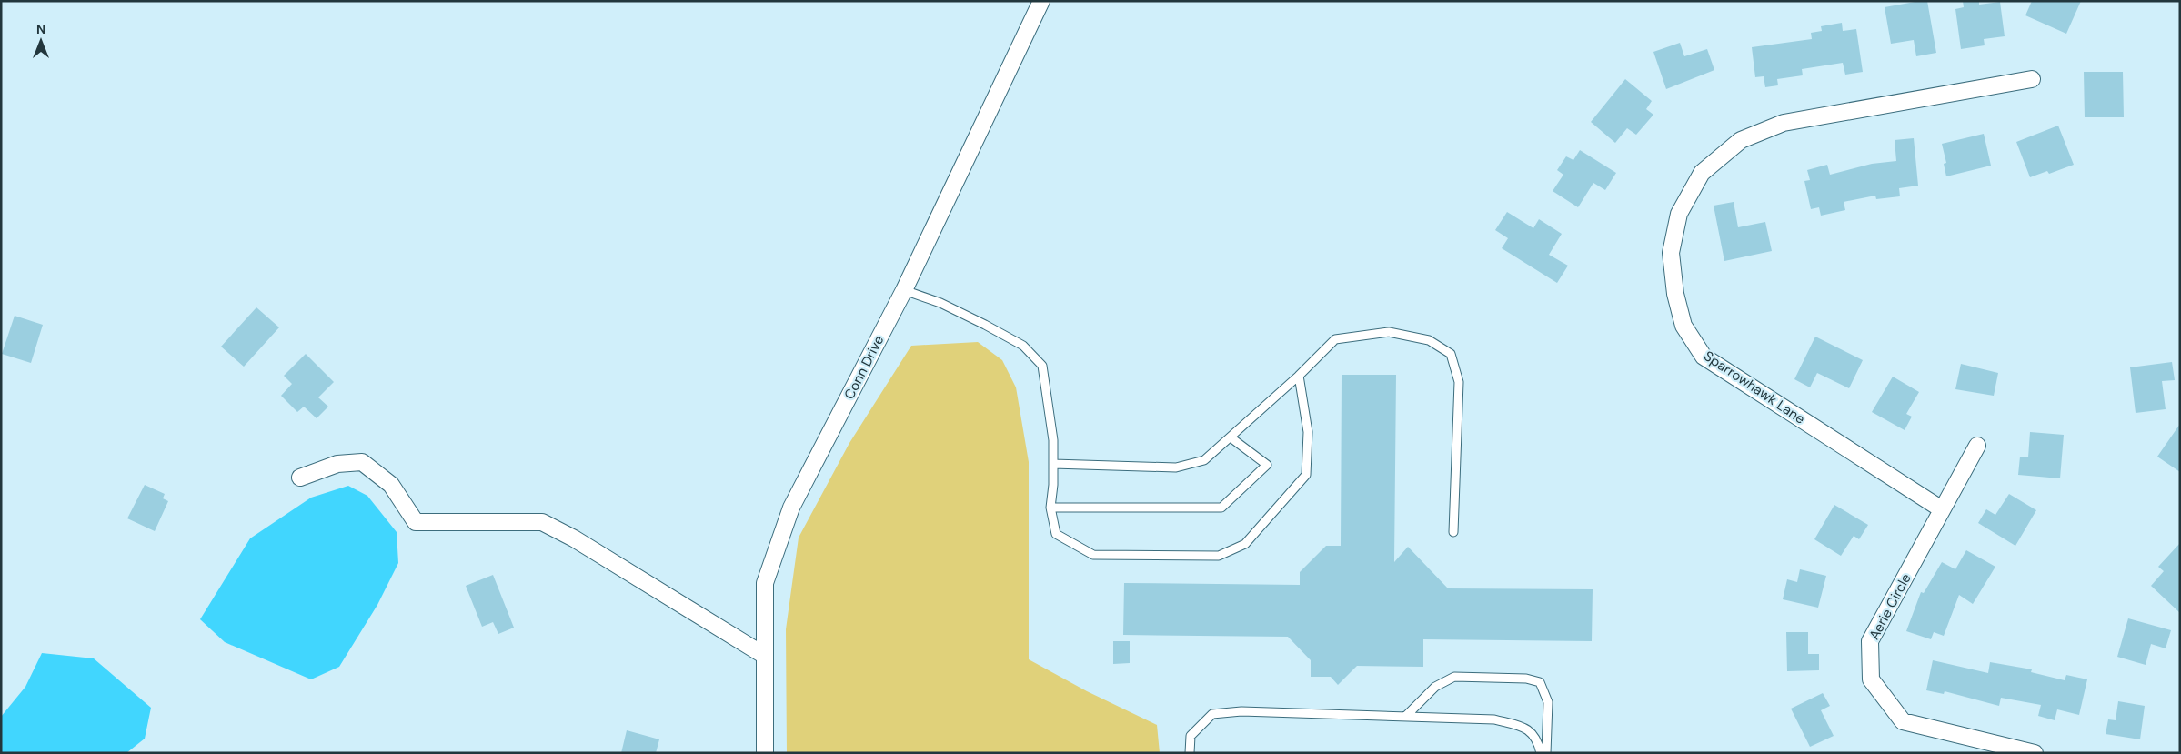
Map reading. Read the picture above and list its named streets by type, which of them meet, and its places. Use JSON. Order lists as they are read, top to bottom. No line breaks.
{"streets":{"street":["Conn Drive","Sparrowhawk Lane","Aerie Circle"]},"crossings":[["Sparrowhawk Lane","Aerie Circle"]],"north":"top"}
